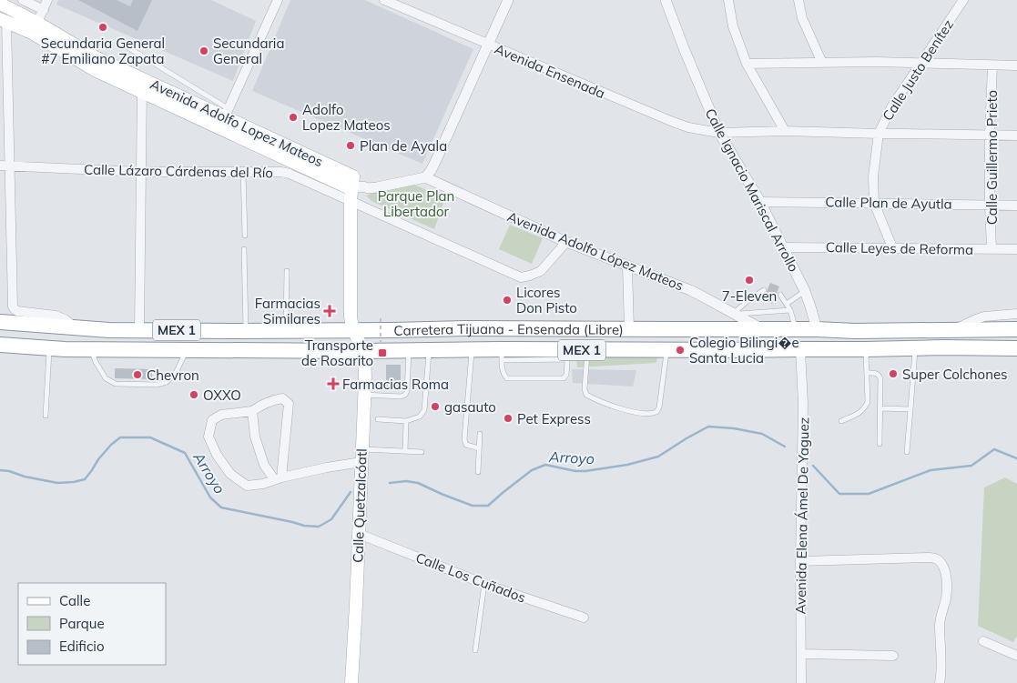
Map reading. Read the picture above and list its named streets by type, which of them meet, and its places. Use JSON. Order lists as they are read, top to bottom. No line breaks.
{"streets":{"highway":["Carretera Tijuana - Ensenada (Libre)","MEX 1"],"main road":["Avenida Adolfo Lopez Mateos","Calle Quetzalcóatl"],"street":["Calle Justo Benítez","Avenida Ensenada","Calle Guillermo Prieto","Calle Lázaro Cárdenas del Río","Calle Ignacio Mariscal Arrollo","Calle Plan de Ayutla","Calle Leyes de Reforma","Avenida Adolfo López Mateos","Avenida Elena Ámel De Yaguez","Calle Los Cuñados"]},"crossings":[["Calle Justo Benítez","Avenida Ensenada"],["Calle Justo Benítez","Calle Plan de Ayutla"],["Calle Justo Benítez","Calle Leyes de Reforma"],["Avenida Ensenada","Calle Guillermo Prieto"],["Avenida Ensenada","Calle Ignacio Mariscal Arrollo"],["Avenida Adolfo Lopez Mateos","Calle Lázaro Cárdenas del Río"],["Calle Guillermo Prieto","Calle Plan de Ayutla"],["Calle Guillermo Prieto","Calle Leyes de Reforma"],["Calle Ignacio Mariscal Arrollo","Calle Plan de Ayutla"],["Calle Ignacio Mariscal Arrollo","Calle Leyes de Reforma"],["Calle Ignacio Mariscal Arrollo","Carretera Tijuana - Ensenada (Libre)"],["Avenida Adolfo López Mateos","Carretera Tijuana - Ensenada (Libre)"],["Carretera Tijuana - Ensenada (Libre)","Calle Quetzalcóatl"],["Carretera Tijuana - Ensenada (Libre)","Avenida Elena Ámel De Yaguez"],["Calle Quetzalcóatl","Calle Los Cuñados"]],"water":["Arroyo"],"parks":["Parque Plan Libertador"],"places":{"other":["Secundaria General #7 Emiliano Zapata","Secundaria General","Adolfo Lopez Mateos","Plan de Ayala","7-Eleven","Licores Don Pisto","Colegio Bilingi�e Santa Lucia","Super Colchones","Chevron","OXXO","gasauto","Pet Express"],"health":["Farmacias Similares","Farmacias Roma"],"transit":["Transporte de Rosarito"]},"legend":["Calle","Parque","Edificio"]}
